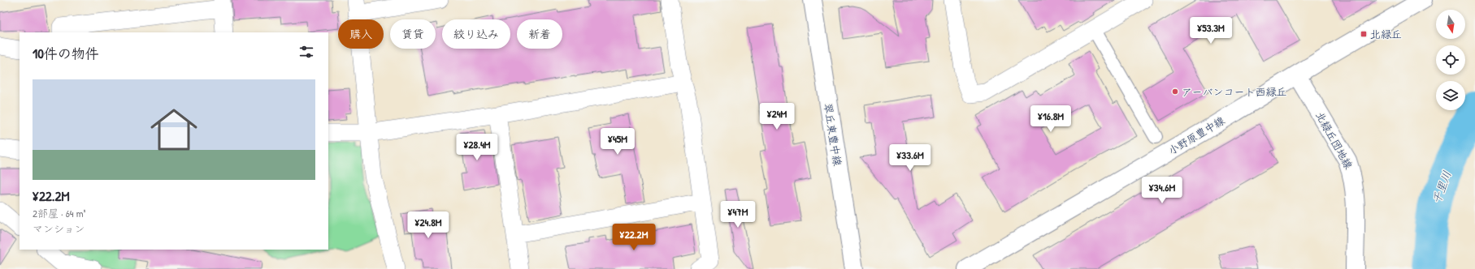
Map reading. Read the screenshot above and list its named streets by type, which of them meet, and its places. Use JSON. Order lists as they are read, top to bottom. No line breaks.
{"streets":{"street":["翠丘東豊中線","小野原豊中線","北緑丘団地線"]},"crossings":[["小野原豊中線","北緑丘団地線"]],"water":["千里川"],"places":{"transit":["北緑丘"],"other":["アーバンコート西緑丘"]},"north":"bottom","page":{"price":["¥53.3M","¥24M","¥16.8M","¥45M","¥28.4M","¥33.6M","¥34.6M","¥47M","¥24.8M","¥22.2M"],"chip":["購入","賃貸","絞り込み","新着"],"heading":"10件の物件","list":[{"name":"¥22.2M","note":"2部屋 · 64 m² · マンション"}]}}
